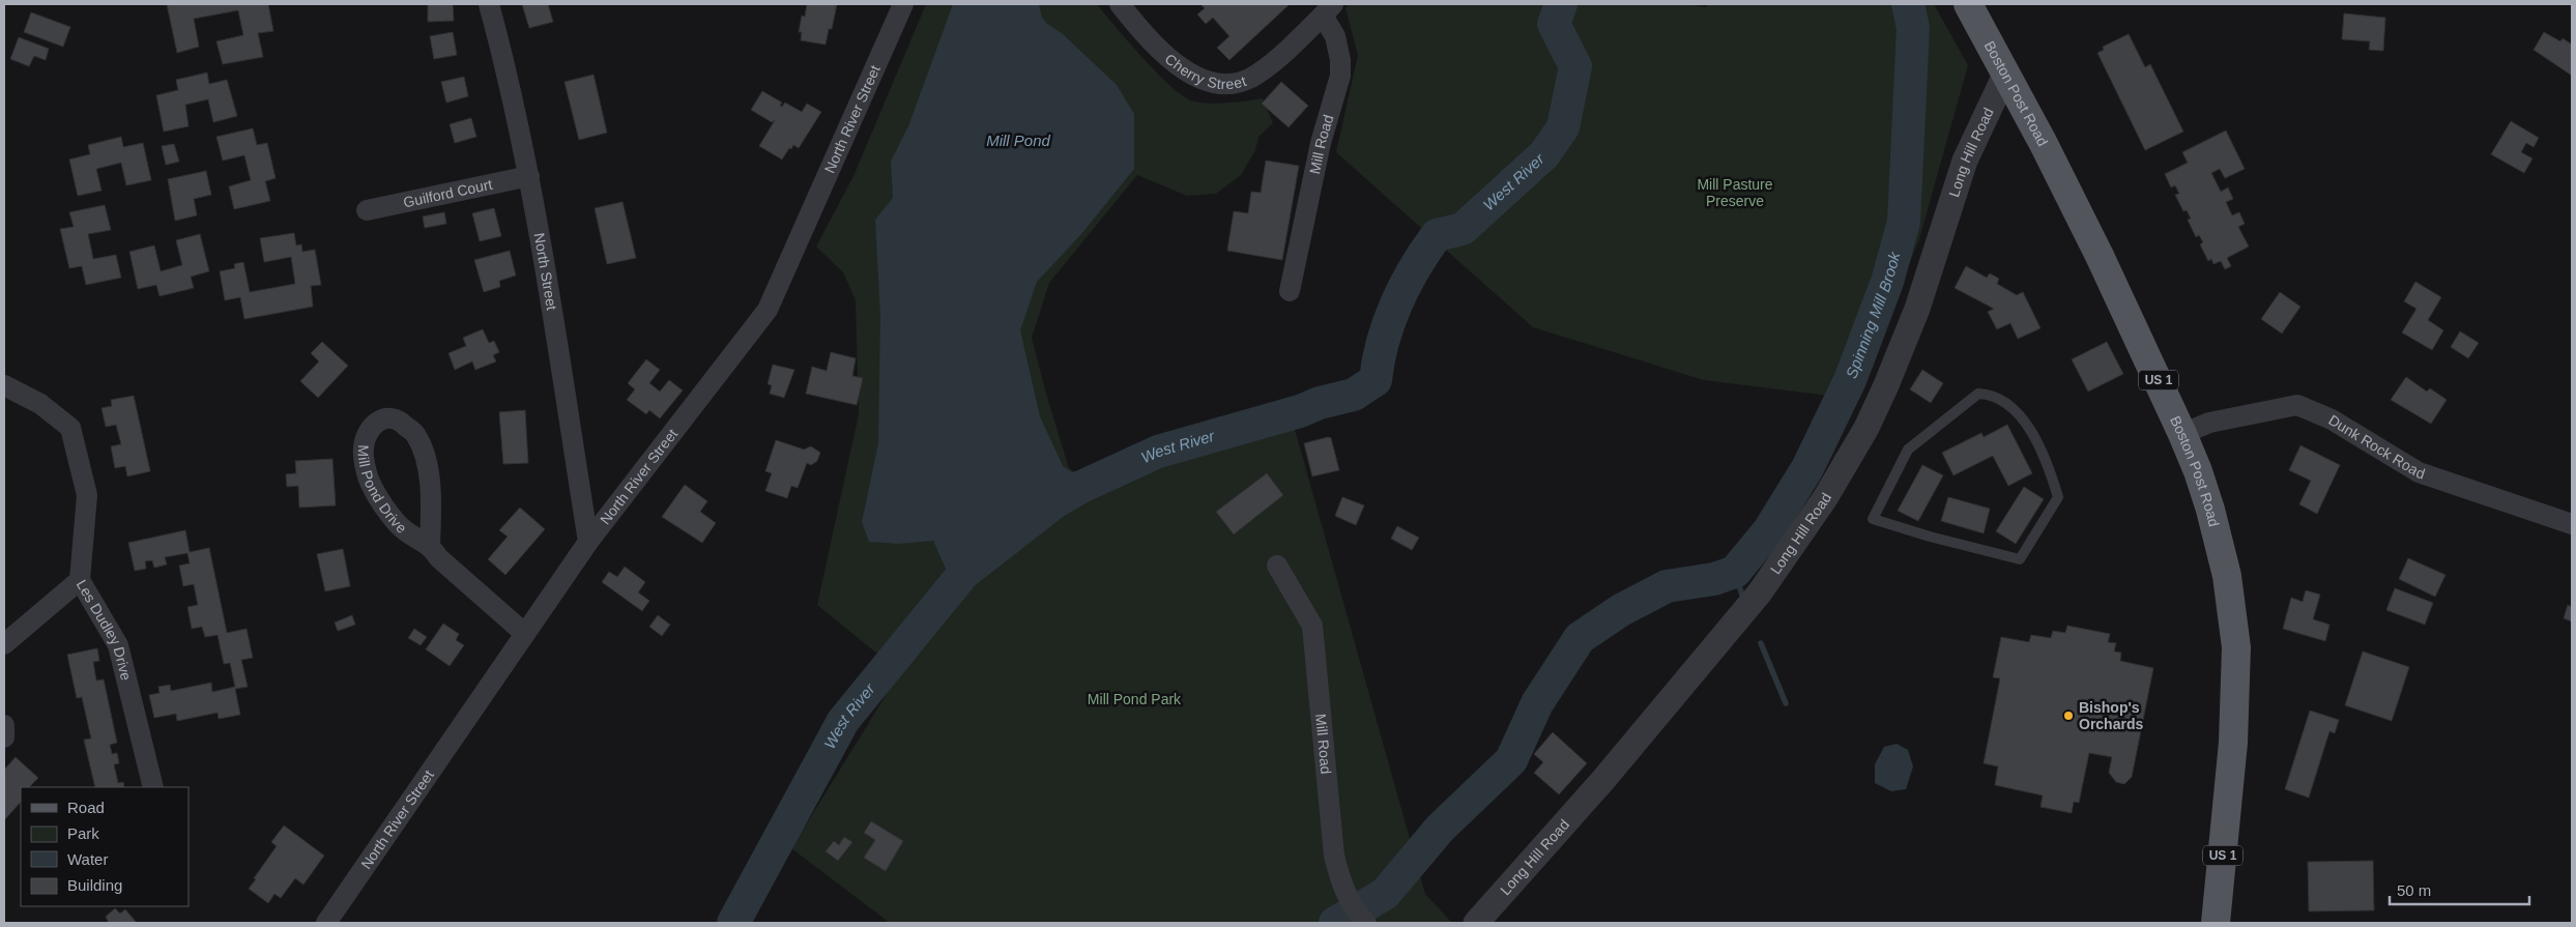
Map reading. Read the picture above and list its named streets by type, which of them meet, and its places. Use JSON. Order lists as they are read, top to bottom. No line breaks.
{"streets":{"main road":["Boston Post Road","US 1"],"street":["Cherry Street","North River Street","Mill Road","Long Hill Road","Guilford Court","North Street","Dunk Rock Road","Mill Pond Drive","Les Dudley Drive"]},"crossings":[["Cherry Street","Mill Road"],["Boston Post Road","Long Hill Road"],["Boston Post Road","Dunk Rock Road"],["North River Street","North Street"],["North River Street","Mill Pond Drive"],["Guilford Court","North Street"]],"water":["Mill Pond","West River","Spinning Mill Brook"],"parks":["Mill Pasture Preserve","Mill Pond Park"],"places":["Bishop's Orchards"],"legend":["Road","Park","Water","Building"],"scale_bar":"50 m"}
